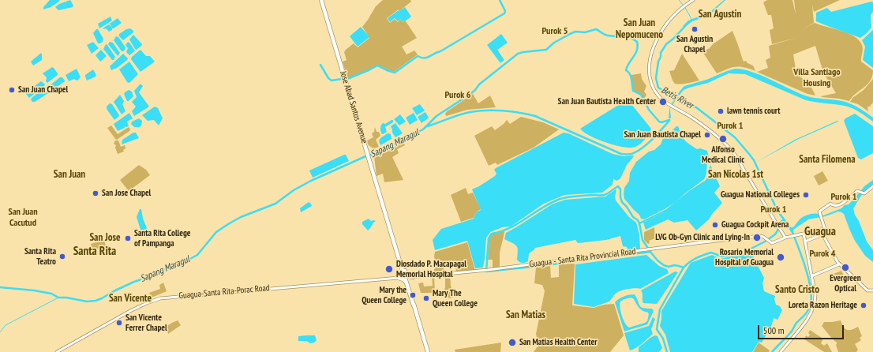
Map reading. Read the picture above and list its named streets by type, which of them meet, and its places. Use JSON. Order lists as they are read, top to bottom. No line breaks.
{"streets":{"highway":["Jose Abad Santos Avenue"],"main road":["Guagua - Santa Rita Provincial Road","Guagua-Santa Rita-Porac Road"]},"crossings":[["Jose Abad Santos Avenue","Guagua - Santa Rita Provincial Road"],["Jose Abad Santos Avenue","Guagua-Santa Rita-Porac Road"],["Guagua - Santa Rita Provincial Road","Guagua-Santa Rita-Porac Road"]],"districts":["San Agustin","San Juan Nepomuceno","Purok 5","Villa Santiago Housing","Purok 6","Purok 1","Santa Filomena","San Juan","San Nicolas 1st","Purok 1","Purok 1","San Juan Cacutud","Guagua","San Jose","Santa Rita","Purok 4","Santo Cristo","San Vicente","San Matias"],"water":["Betis River","Sapang Maragul"],"places":["San Agustin Chapel","San Juan Chapel","San Juan Bautista Health Center","lawn tennis court","San Juan Bautista Chapel","Alfonso Medical Clinic","San Jose Chapel","Guagua National Colleges","Guagua Cockpit Arena","LVG Ob-Gyn Clinic and Lying-In","Santa Rita College of Pampanga","Santa Rita Teatro","Rosario Memorial Hospital of Guagua","Evergreen Optical","Diosdado P. Macapagal Memorial Hospital","Mary the Queen College","Mary The Queen College","Loreta Razon Heritage","San Vicente Ferrer Chapel","San Matias Health Center"],"scale_bar":"500 m"}
